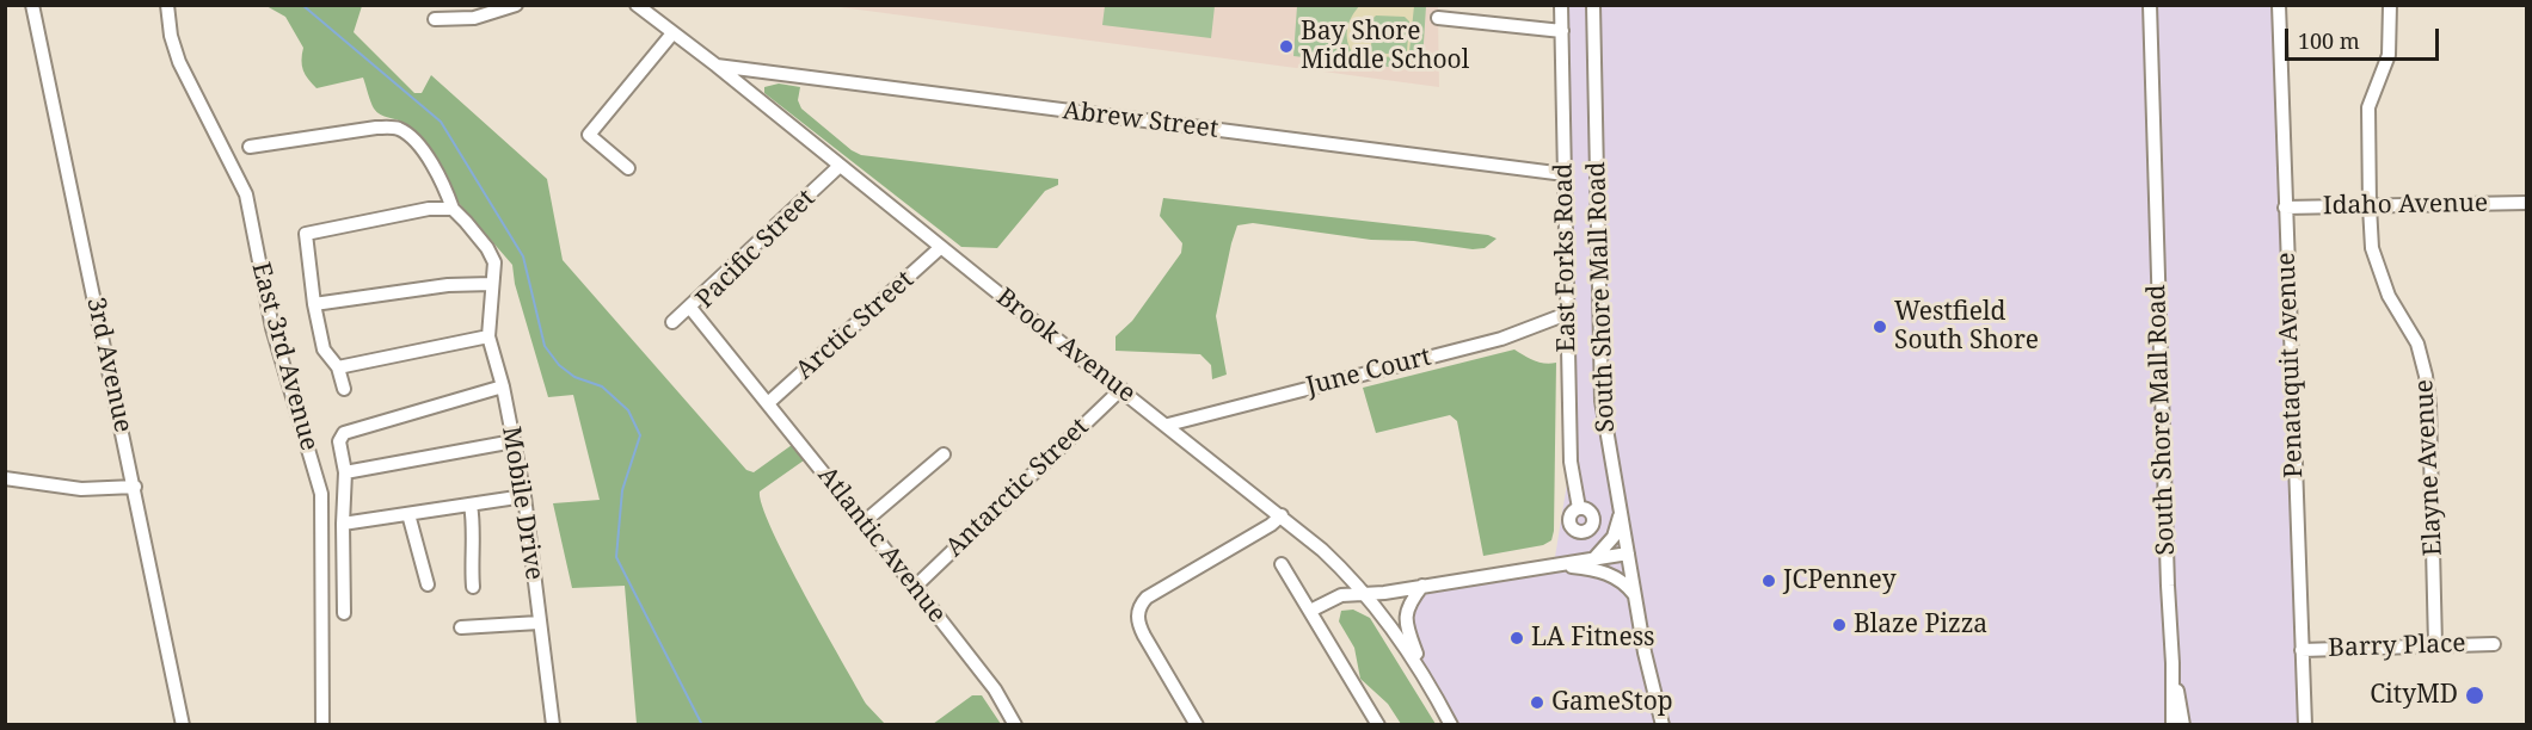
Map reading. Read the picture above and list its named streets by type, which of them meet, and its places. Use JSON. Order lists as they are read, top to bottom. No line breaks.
{"streets":{"street":["Abrew Street","Idaho Avenue","Pacific Street","East Forks Road","South Shore Mall Road","Arctic Street","Brook Avenue","East 3rd Avenue","3rd Avenue","Penataquit Avenue","June Court","Elayne Avenue","Antarctic Street","Mobile Drive","Atlantic Avenue","Barry Place"]},"crossings":[["Abrew Street","East Forks Road"],["Abrew Street","Brook Avenue"],["Idaho Avenue","Penataquit Avenue"],["Idaho Avenue","Elayne Avenue"],["Pacific Street","Brook Avenue"],["Pacific Street","Atlantic Avenue"],["East Forks Road","June Court"],["Arctic Street","Brook Avenue"],["Arctic Street","Atlantic Avenue"],["Brook Avenue","June Court"],["Brook Avenue","Antarctic Street"],["Penataquit Avenue","Barry Place"],["Elayne Avenue","Barry Place"],["Antarctic Street","Atlantic Avenue"]],"places":["Bay Shore Middle School","Westfield South Shore","JCPenney","Blaze Pizza","LA Fitness","CityMD","GameStop"],"scale_bar":"100 m"}
